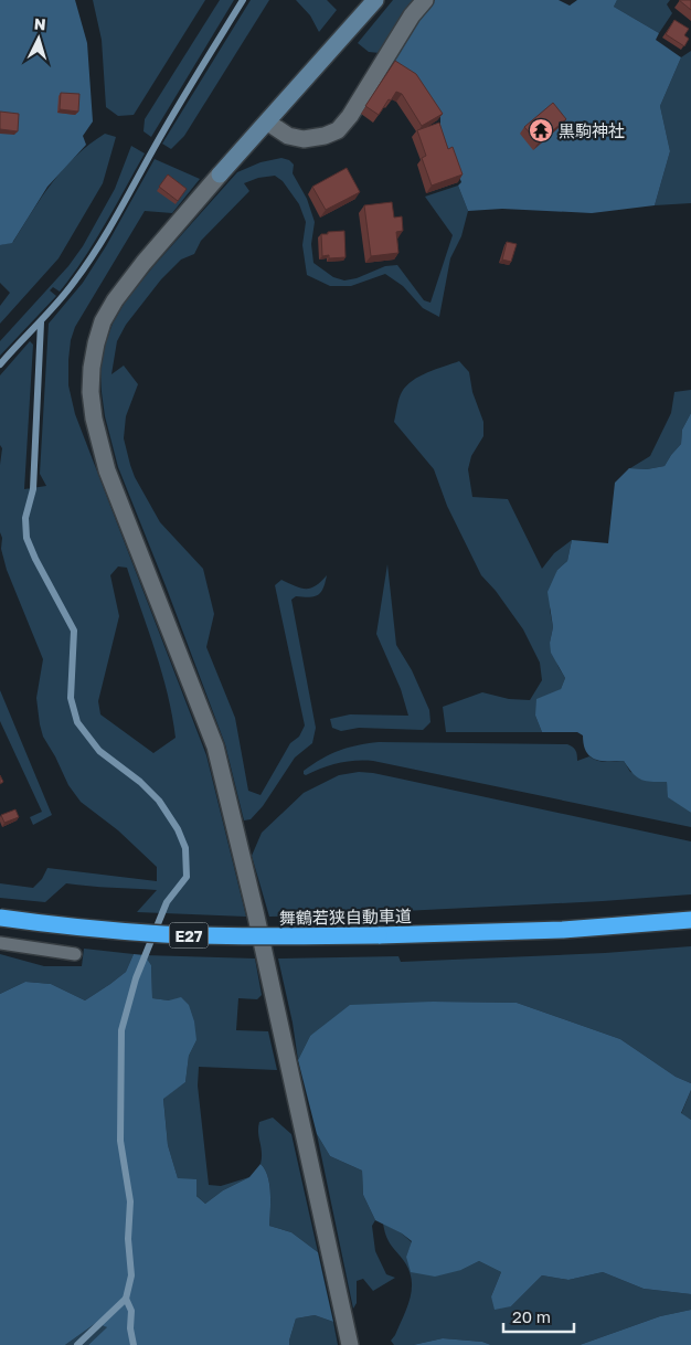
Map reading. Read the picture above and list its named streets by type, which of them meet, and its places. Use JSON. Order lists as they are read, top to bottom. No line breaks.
{"streets":{"highway":["舞鶴若狭自動車道","E27"]},"places":{"temple":["黒駒神社"]},"scale_bar":"20 m","north":"top"}
